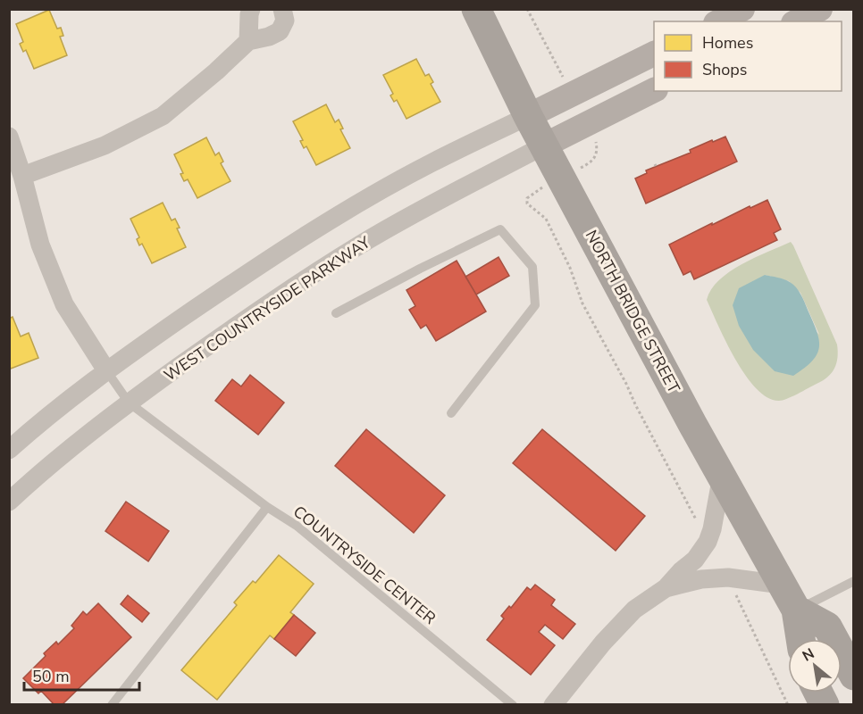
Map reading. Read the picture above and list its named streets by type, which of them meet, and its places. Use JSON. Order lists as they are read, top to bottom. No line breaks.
{"streets":{"highway":["NORTH BRIDGE STREET"],"street":["WEST COUNTRYSIDE PARKWAY"],"lane":["COUNTRYSIDE CENTER"]},"crossings":[["WEST COUNTRYSIDE PARKWAY","NORTH BRIDGE STREET"],["WEST COUNTRYSIDE PARKWAY","COUNTRYSIDE CENTER"]],"legend":["Homes","Shops"],"scale_bar":"50 m","north":"top left"}
